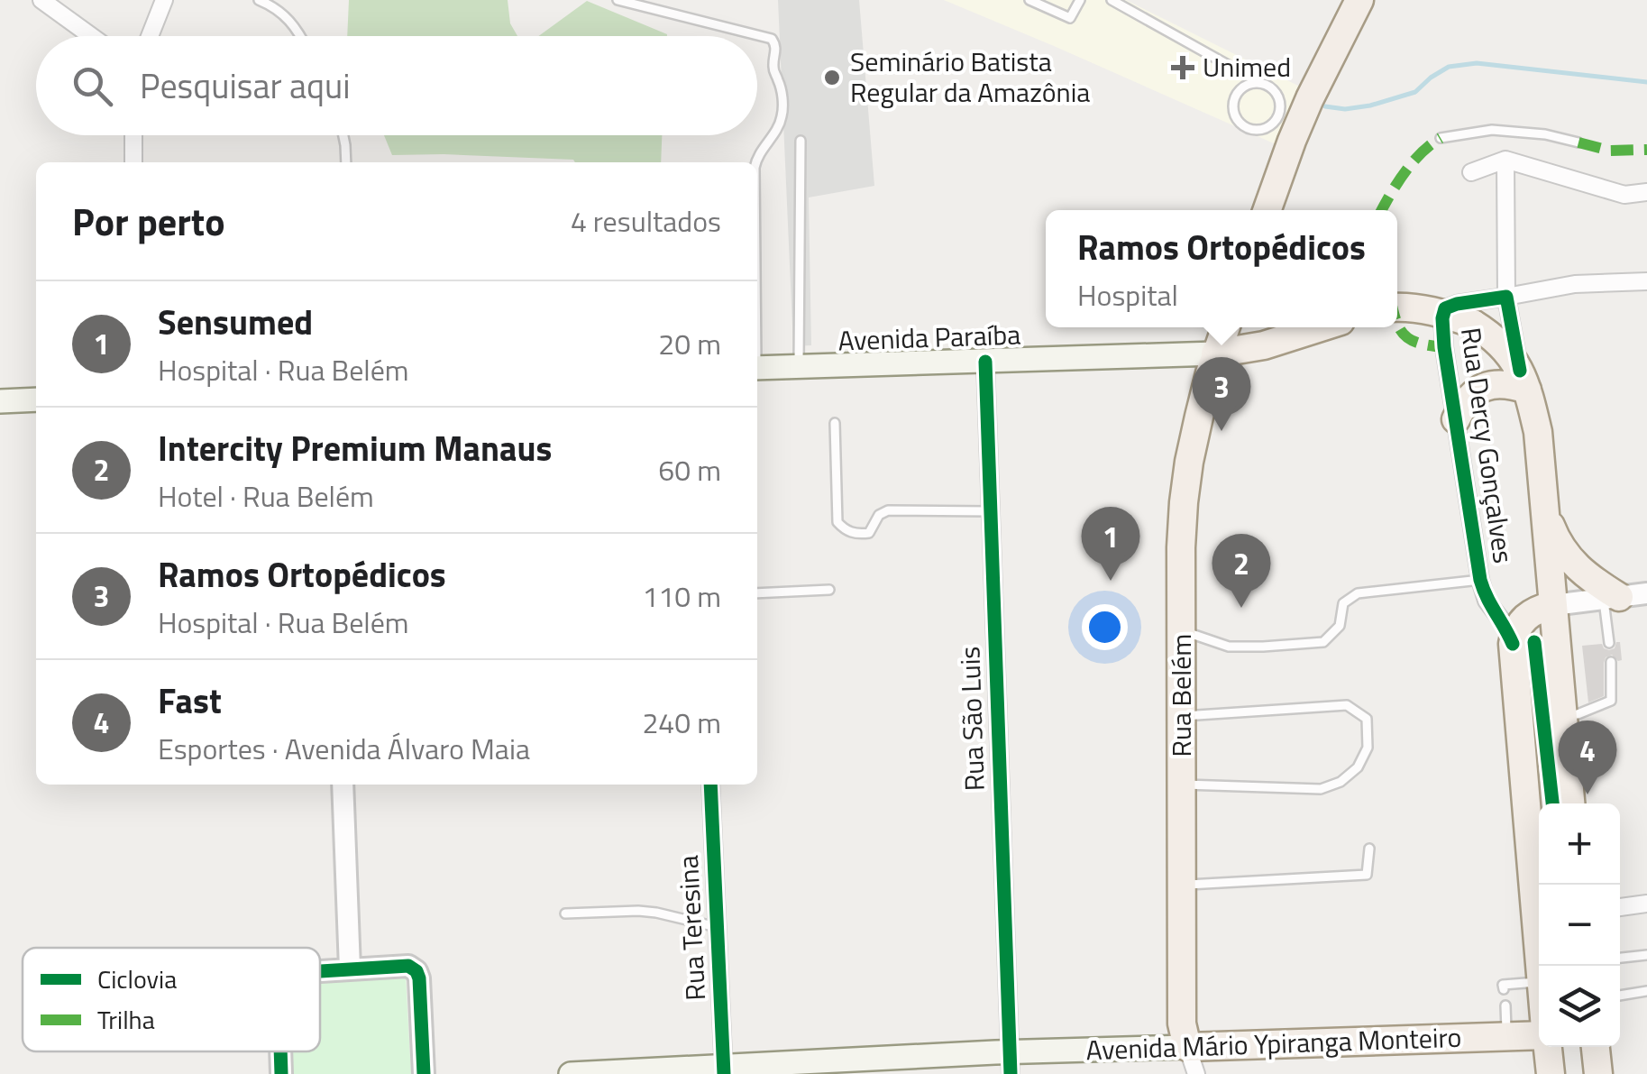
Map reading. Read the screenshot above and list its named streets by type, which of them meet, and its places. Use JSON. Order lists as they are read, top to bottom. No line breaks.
{"streets":{"main road":["Avenida Paraíba","Rua Belém","Avenida Mário Ypiranga Monteiro"],"street":["Rua Dercy Gonçalves","Rua São Luis","Rua Teresina"]},"crossings":[["Avenida Paraíba","Rua Belém"],["Avenida Paraíba","Rua São Luis"],["Rua Belém","Avenida Mário Ypiranga Monteiro"],["Rua São Luis","Avenida Mário Ypiranga Monteiro"],["Rua Teresina","Avenida Mário Ypiranga Monteiro"]],"places":{"health":["Unimed"],"other":["Seminário Batista Regular da Amazônia"]},"legend":["Ciclovia","Trilha"],"page":{"search":"Pesquisar aqui","heading":["Por perto","4 resultados"],"popup":["Ramos Ortopédicos","Hospital"],"list":[{"mark":"1","name":"Sensumed","note":"Hospital · Rua Belém","value":"20 m"},{"mark":"2","name":"Intercity Premium Manaus","note":"Hotel · Rua Belém","value":"60 m"},{"mark":"3","name":"Ramos Ortopédicos","note":"Hospital · Rua Belém","value":"110 m"},{"mark":"4","name":"Fast","note":"Esportes · Avenida Álvaro Maia","value":"240 m"}],"pins":["3","1","2","4"],"map_buttons":["+","−"]}}
